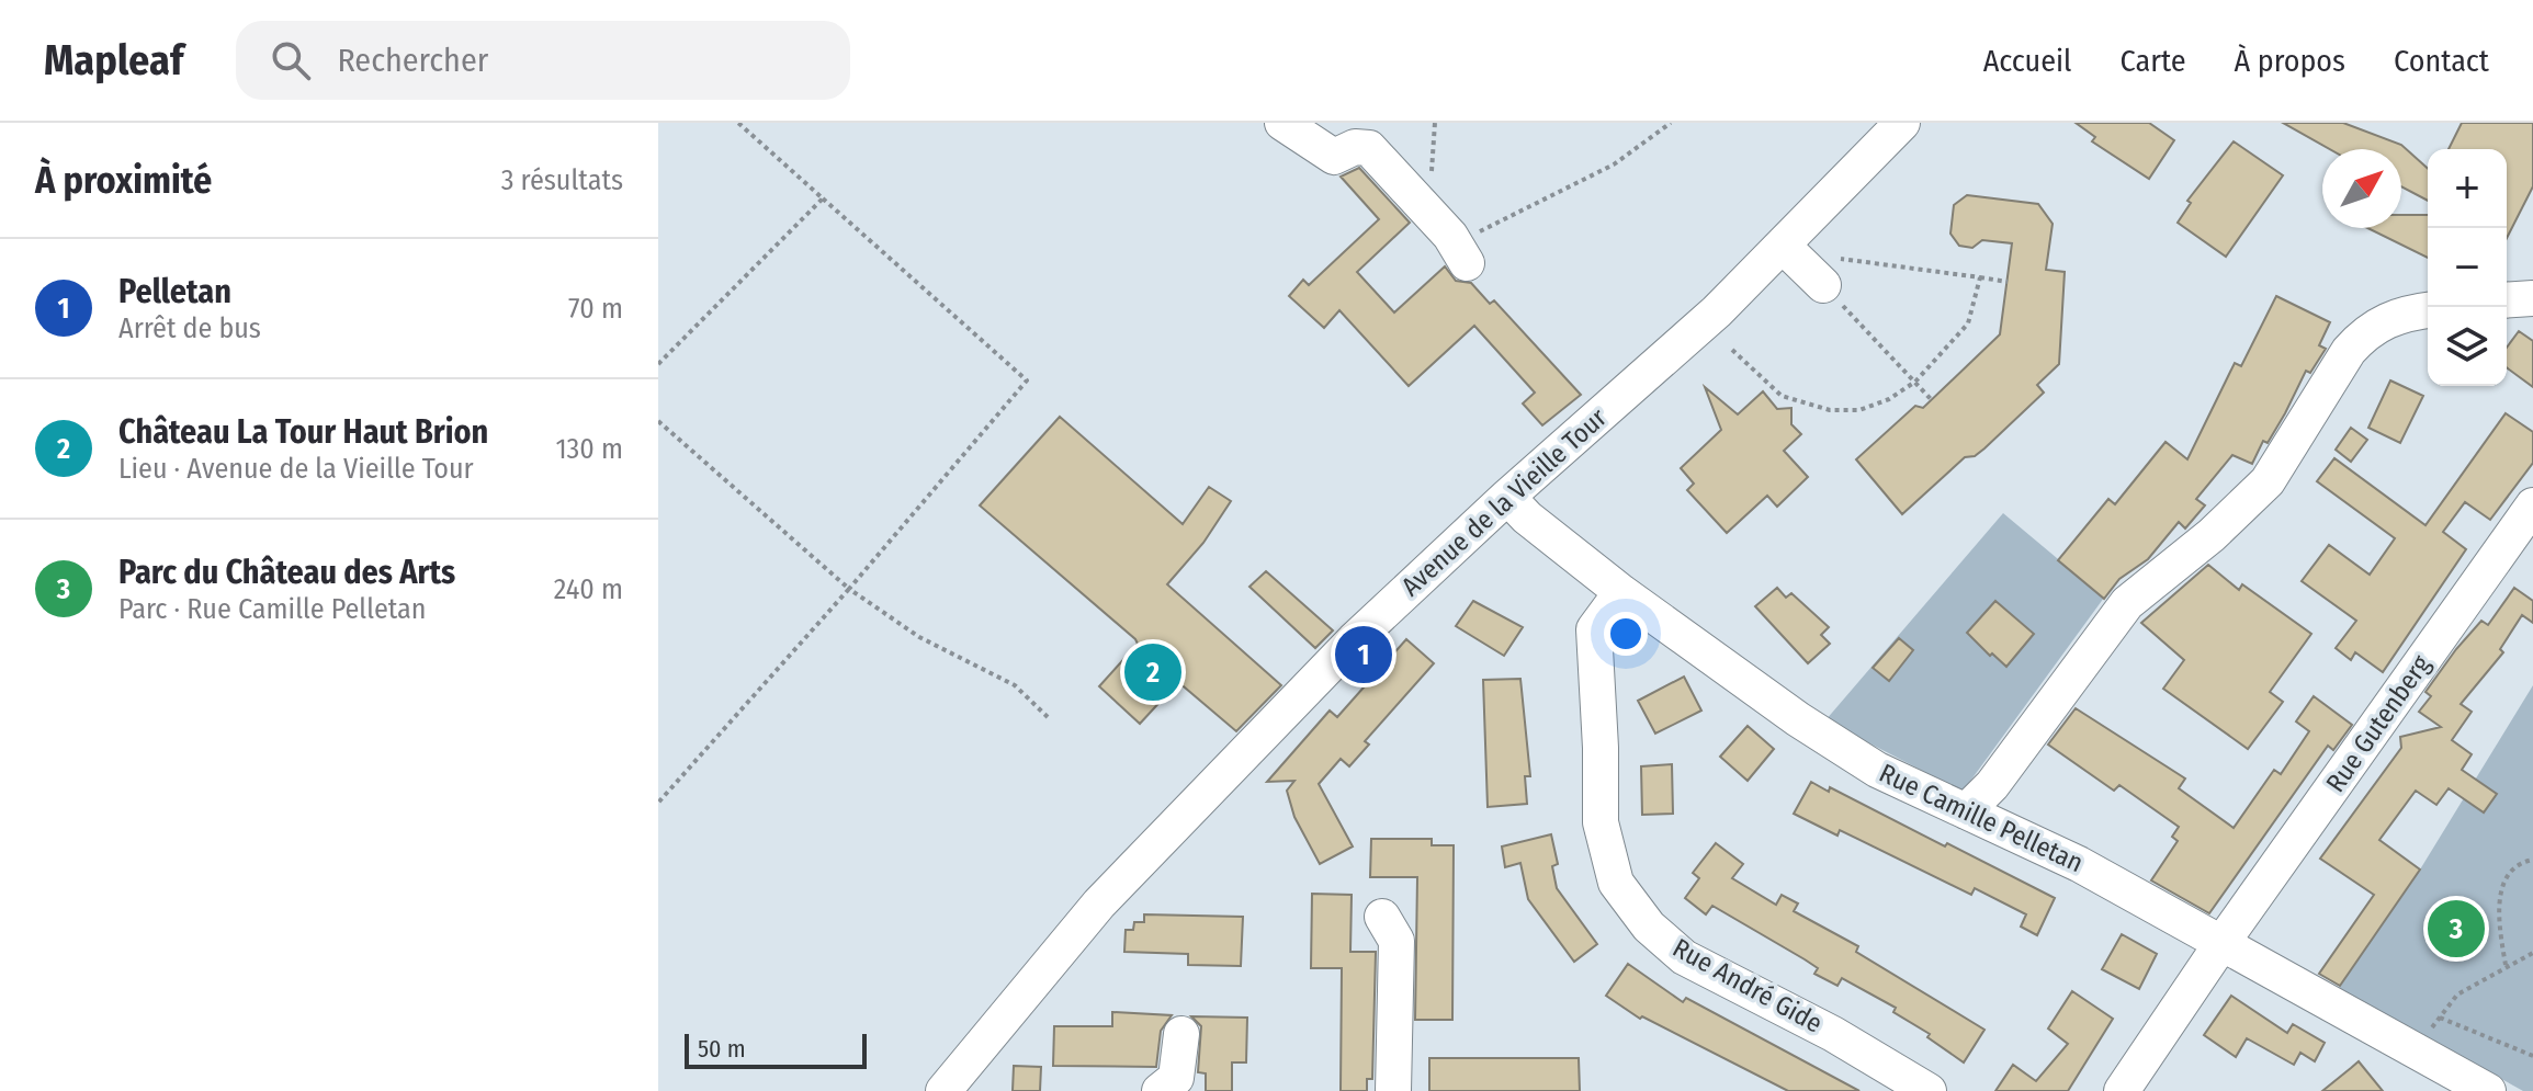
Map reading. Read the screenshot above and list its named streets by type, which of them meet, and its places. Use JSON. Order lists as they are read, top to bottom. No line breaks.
{"streets":{"street":["Avenue de la Vieille Tour","Rue Gutenberg","Rue Camille Pelletan","Rue André Gide"]},"crossings":[["Avenue de la Vieille Tour","Rue Camille Pelletan"],["Rue Gutenberg","Rue Camille Pelletan"],["Rue Camille Pelletan","Rue André Gide"]],"scale_bar":"50 m","north":"top right","page":{"header":"Mapleaf","search":"Rechercher","nav":["Accueil","Carte","À propos","Contact"],"heading":["À proximité","3 résultats"],"map_buttons":["+","−"],"list":[{"mark":"1","name":"Pelletan","note":"Arrêt de bus","value":"70 m"},{"mark":"2","name":"Château La Tour Haut Brion","note":"Lieu · Avenue de la Vieille Tour","value":"130 m"},{"mark":"3","name":"Parc du Château des Arts","note":"Parc · Rue Camille Pelletan","value":"240 m"}],"pins":["1","2","3"],"scale":"50 m"}}
